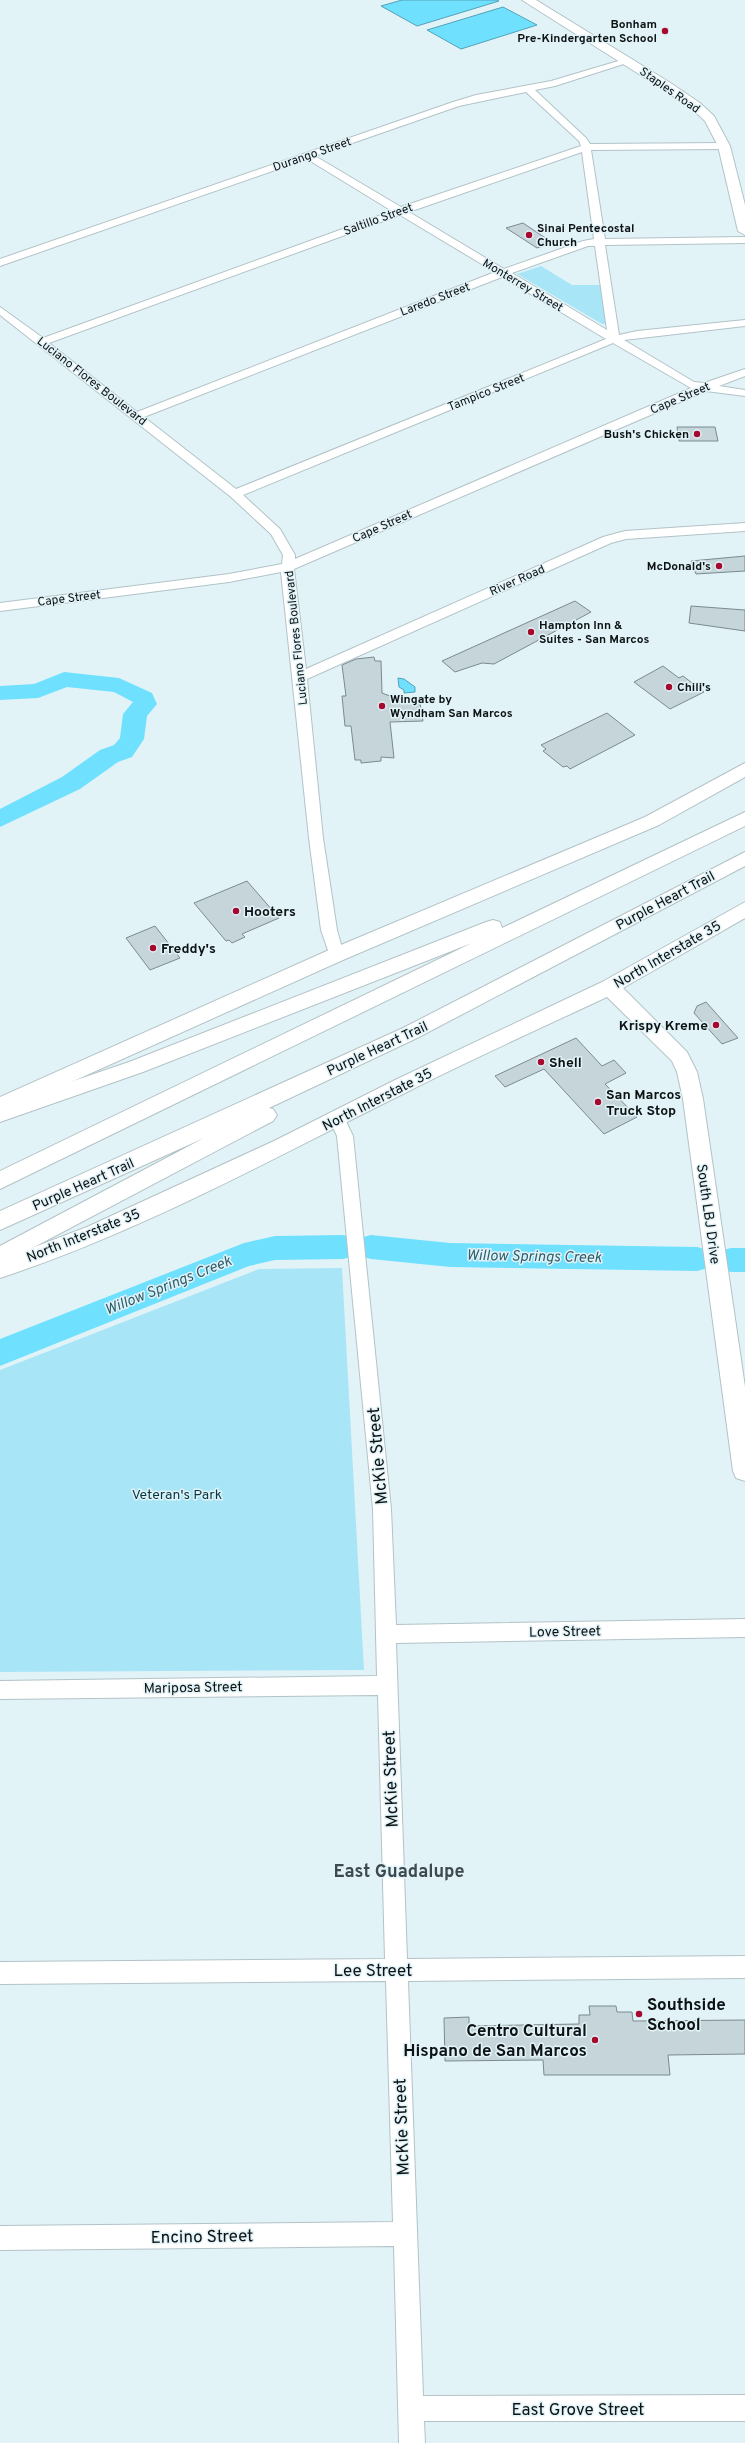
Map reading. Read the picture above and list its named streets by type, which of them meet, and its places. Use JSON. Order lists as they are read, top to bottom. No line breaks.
{"streets":{"main road":["Staples Road","Purple Heart Trail","North Interstate 35","South LBJ Drive"],"street":["Durango Street","Saltillo Street","Monterrey Street","Laredo Street","Luciano Flores Boulevard","Tampico Street","Cape Street","River Road","McKie Street","Love Street","Mariposa Street","Lee Street","Encino Street","East Grove Street"]},"crossings":[["Staples Road","Durango Street"],["Staples Road","Saltillo Street"],["Durango Street","Monterrey Street"],["Saltillo Street","Monterrey Street"],["Saltillo Street","Luciano Flores Boulevard"],["Monterrey Street","Laredo Street"],["Monterrey Street","Tampico Street"],["Monterrey Street","Cape Street"],["Laredo Street","Luciano Flores Boulevard"],["Luciano Flores Boulevard","Tampico Street"],["Luciano Flores Boulevard","Cape Street"],["Luciano Flores Boulevard","River Road"],["North Interstate 35","South LBJ Drive"],["North Interstate 35","McKie Street"],["McKie Street","Love Street"],["McKie Street","Mariposa Street"],["McKie Street","Lee Street"],["McKie Street","Encino Street"],["McKie Street","East Grove Street"]],"districts":["East Guadalupe"],"water":["Willow Springs Creek"],"parks":["Veteran's Park"],"places":["Bonham Pre-Kindergarten School","Sinai Pentecostal Church","Bush's Chicken","McDonald's","Hampton Inn & Suites - San Marcos","Chili's","Wingate by Wyndham San Marcos","Hooters","Freddy's","Krispy Kreme","Shell","San Marcos Truck Stop","Southside School","Centro Cultural Hispano de San Marcos"]}
